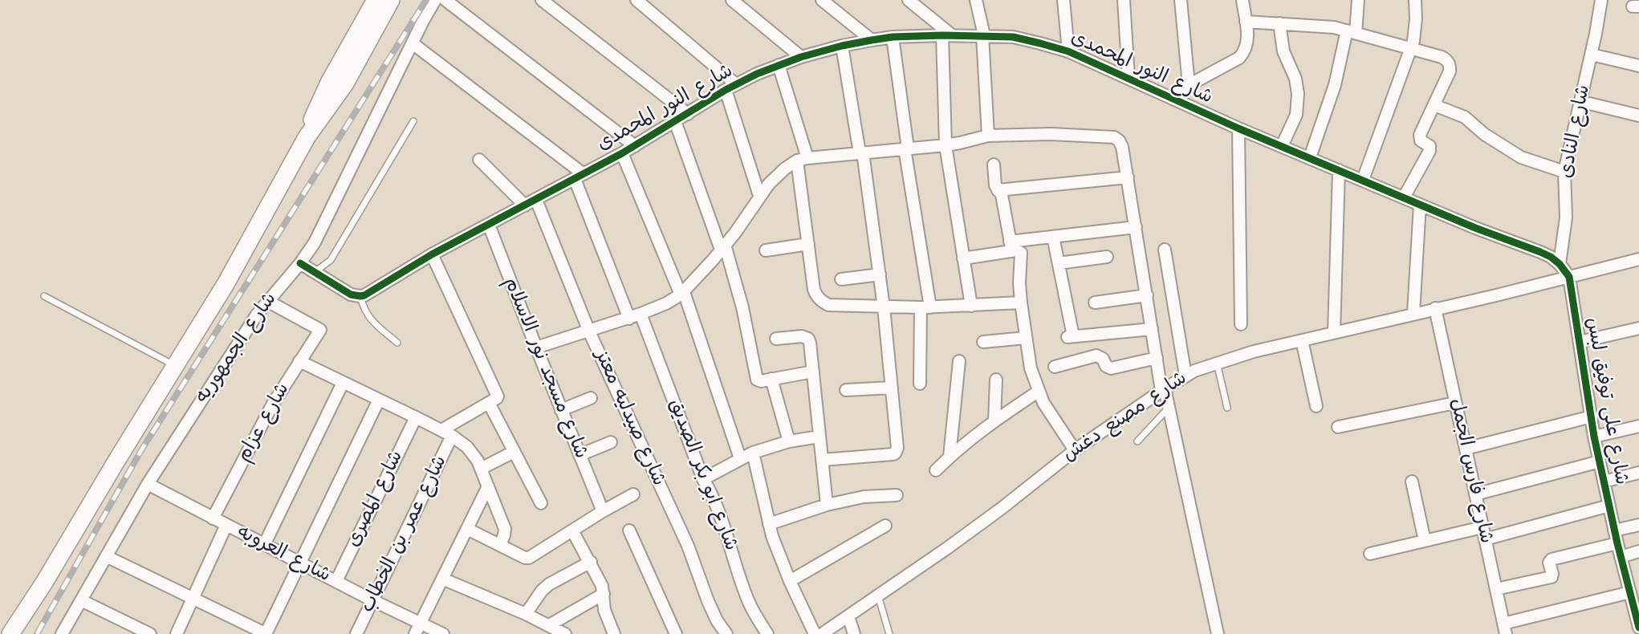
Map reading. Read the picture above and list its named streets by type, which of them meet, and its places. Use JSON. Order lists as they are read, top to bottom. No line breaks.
{"streets":{"main road":["شارع الجمهوريه"],"street":["شارع النور المحمدى","شارع النادى","شارع مسجد نور الاسلام","شارع على توفيق لبس","شارع مصنع دغش","شارع صيدليه معتز","شارع عزام","شارع فارس الجمل","شارع ابو بكر الصديق","شارع المصرى","شارع عمر بن الخطاب","شارع العروبه"]},"crossings":[["شارع النور المحمدى","شارع النادى"],["شارع النور المحمدى","شارع مسجد نور الاسلام"],["شارع النور المحمدى","شارع على توفيق لبس"],["شارع النور المحمدى","شارع مصنع دغش"],["شارع النور المحمدى","شارع صيدليه معتز"],["شارع الجمهوريه","شارع عزام"],["شارع الجمهوريه","شارع العروبه"],["شارع على توفيق لبس","شارع مصنع دغش"],["شارع مصنع دغش","شارع فارس الجمل"],["شارع عزام","شارع العروبه"],["شارع المصرى","شارع العروبه"],["شارع عمر بن الخطاب","شارع العروبه"]]}
